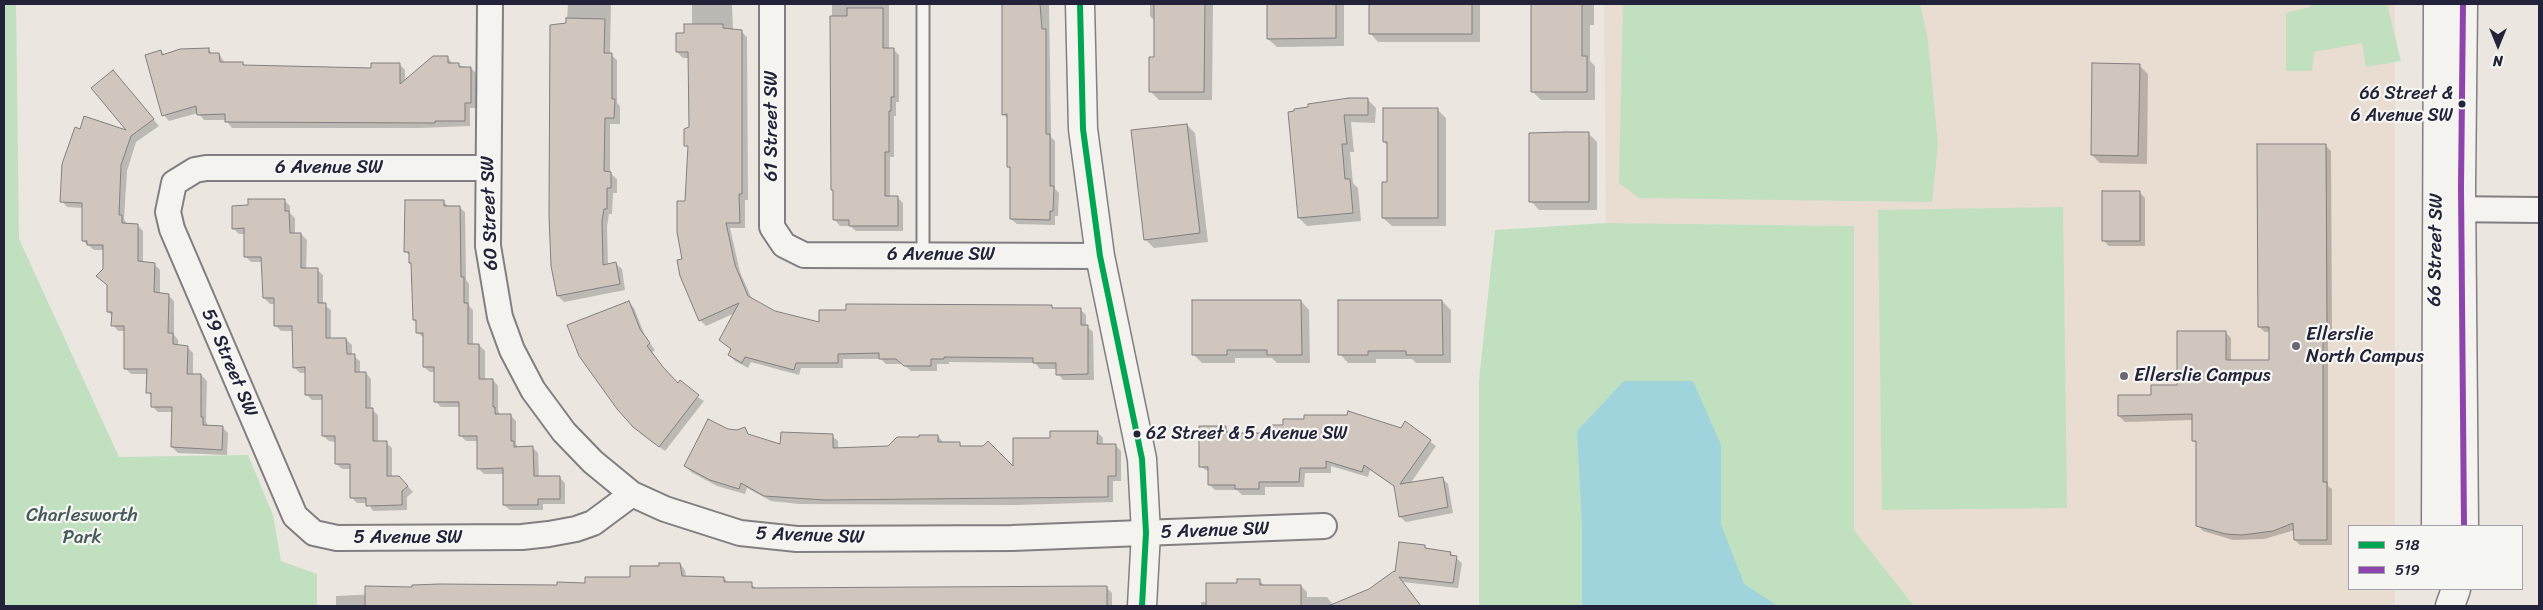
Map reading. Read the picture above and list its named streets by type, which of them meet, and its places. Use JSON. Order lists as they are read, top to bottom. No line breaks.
{"streets":{"main road":["66 Street SW"],"street":["61 Street SW","6 Avenue SW","60 Street SW","59 Street SW","5 Avenue SW"]},"crossings":[["61 Street SW","6 Avenue SW"],["6 Avenue SW","60 Street SW"],["6 Avenue SW","59 Street SW"],["60 Street SW","5 Avenue SW"],["59 Street SW","5 Avenue SW"]],"parks":["Charlesworth Park"],"places":["66 Street & 6 Avenue SW","Ellerslie North Campus","Ellerslie Campus","62 Street & 5 Avenue SW"],"lines":["transit line 518","transit line 519"],"legend":["518","519"],"north":"bottom"}
